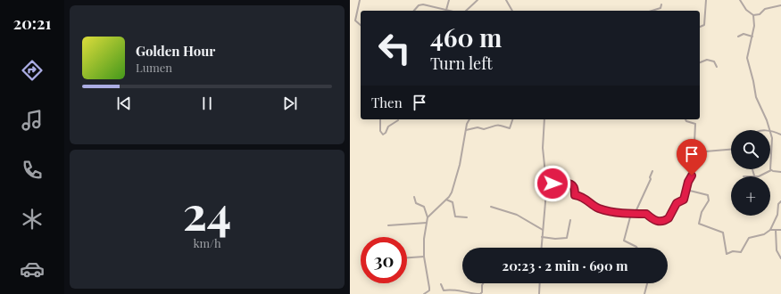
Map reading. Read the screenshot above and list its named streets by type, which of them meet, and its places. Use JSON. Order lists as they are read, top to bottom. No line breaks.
{"page":{"tabs":"20:21","turn":["460 m","Turn left"],"song":["Golden Hour","Lumen"],"then":"Then","map_buttons":"+","tile":["24","km/h"],"limit":"30","trip":"20:23 · 2 min · 690 m"}}
